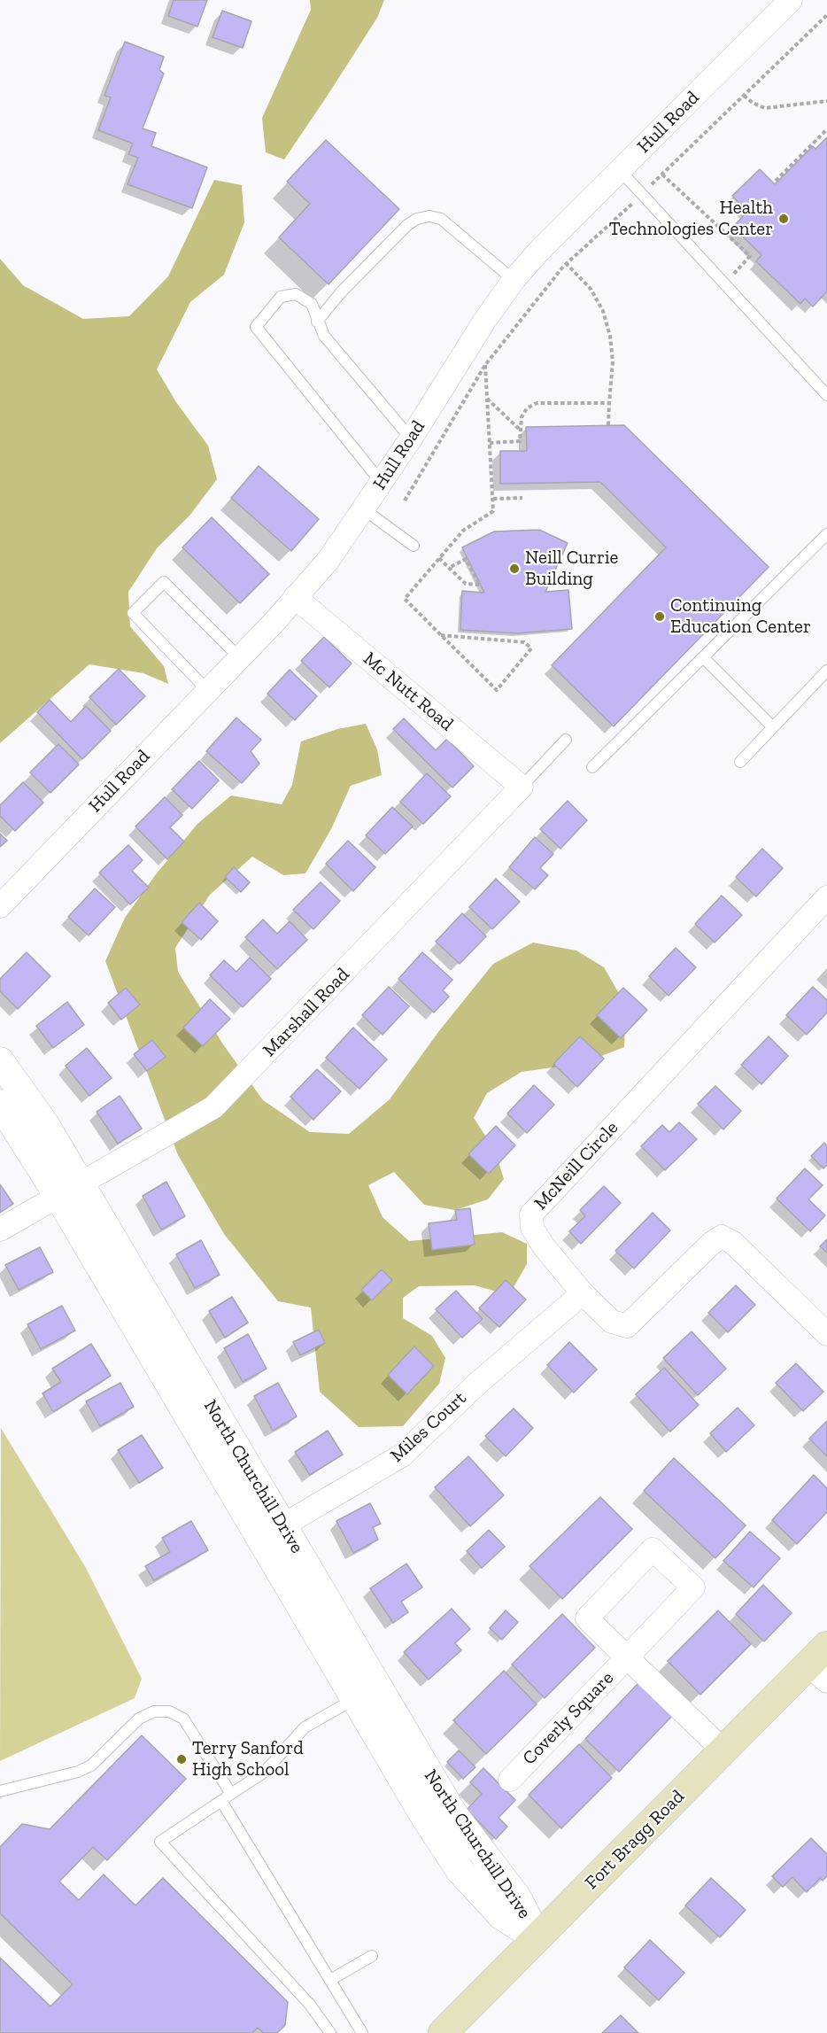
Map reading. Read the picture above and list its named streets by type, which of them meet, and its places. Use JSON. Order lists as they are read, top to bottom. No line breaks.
{"streets":{"main road":["Fort Bragg Road"],"street":["Hull Road","Mc Nutt Road","Marshall Road","McNeill Circle","Miles Court","North Churchill Drive","Coverly Square"]},"crossings":[["Hull Road","Mc Nutt Road"],["Mc Nutt Road","Marshall Road"],["Marshall Road","North Churchill Drive"],["McNeill Circle","Miles Court"],["Miles Court","North Churchill Drive"],["North Churchill Drive","Fort Bragg Road"],["Coverly Square","Fort Bragg Road"]],"places":["Health Technologies Center","Neill Currie Building","Continuing Education Center","Terry Sanford High School"]}
